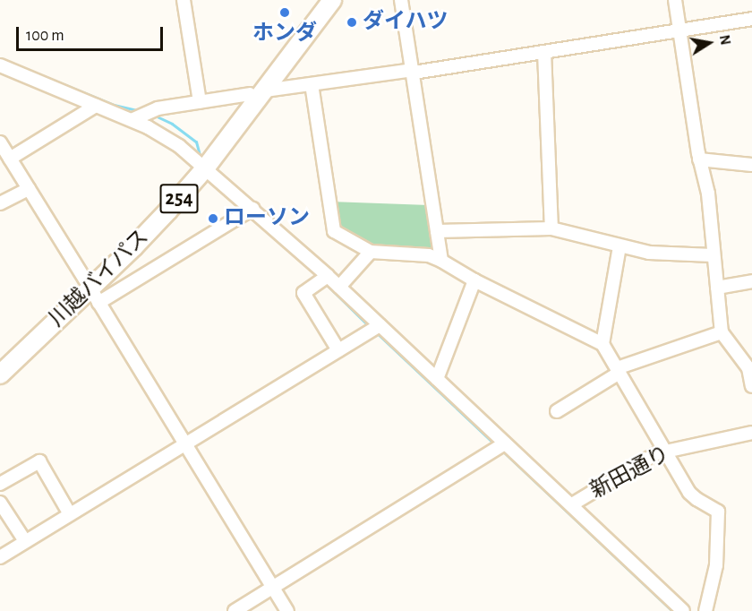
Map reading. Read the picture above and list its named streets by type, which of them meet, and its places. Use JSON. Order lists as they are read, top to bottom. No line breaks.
{"streets":{"highway":["254","川越バイパス"],"street":["新田通り"]},"places":["ホンダ","ダイハツ","ローソン"],"scale_bar":"100 m","north":"right"}
